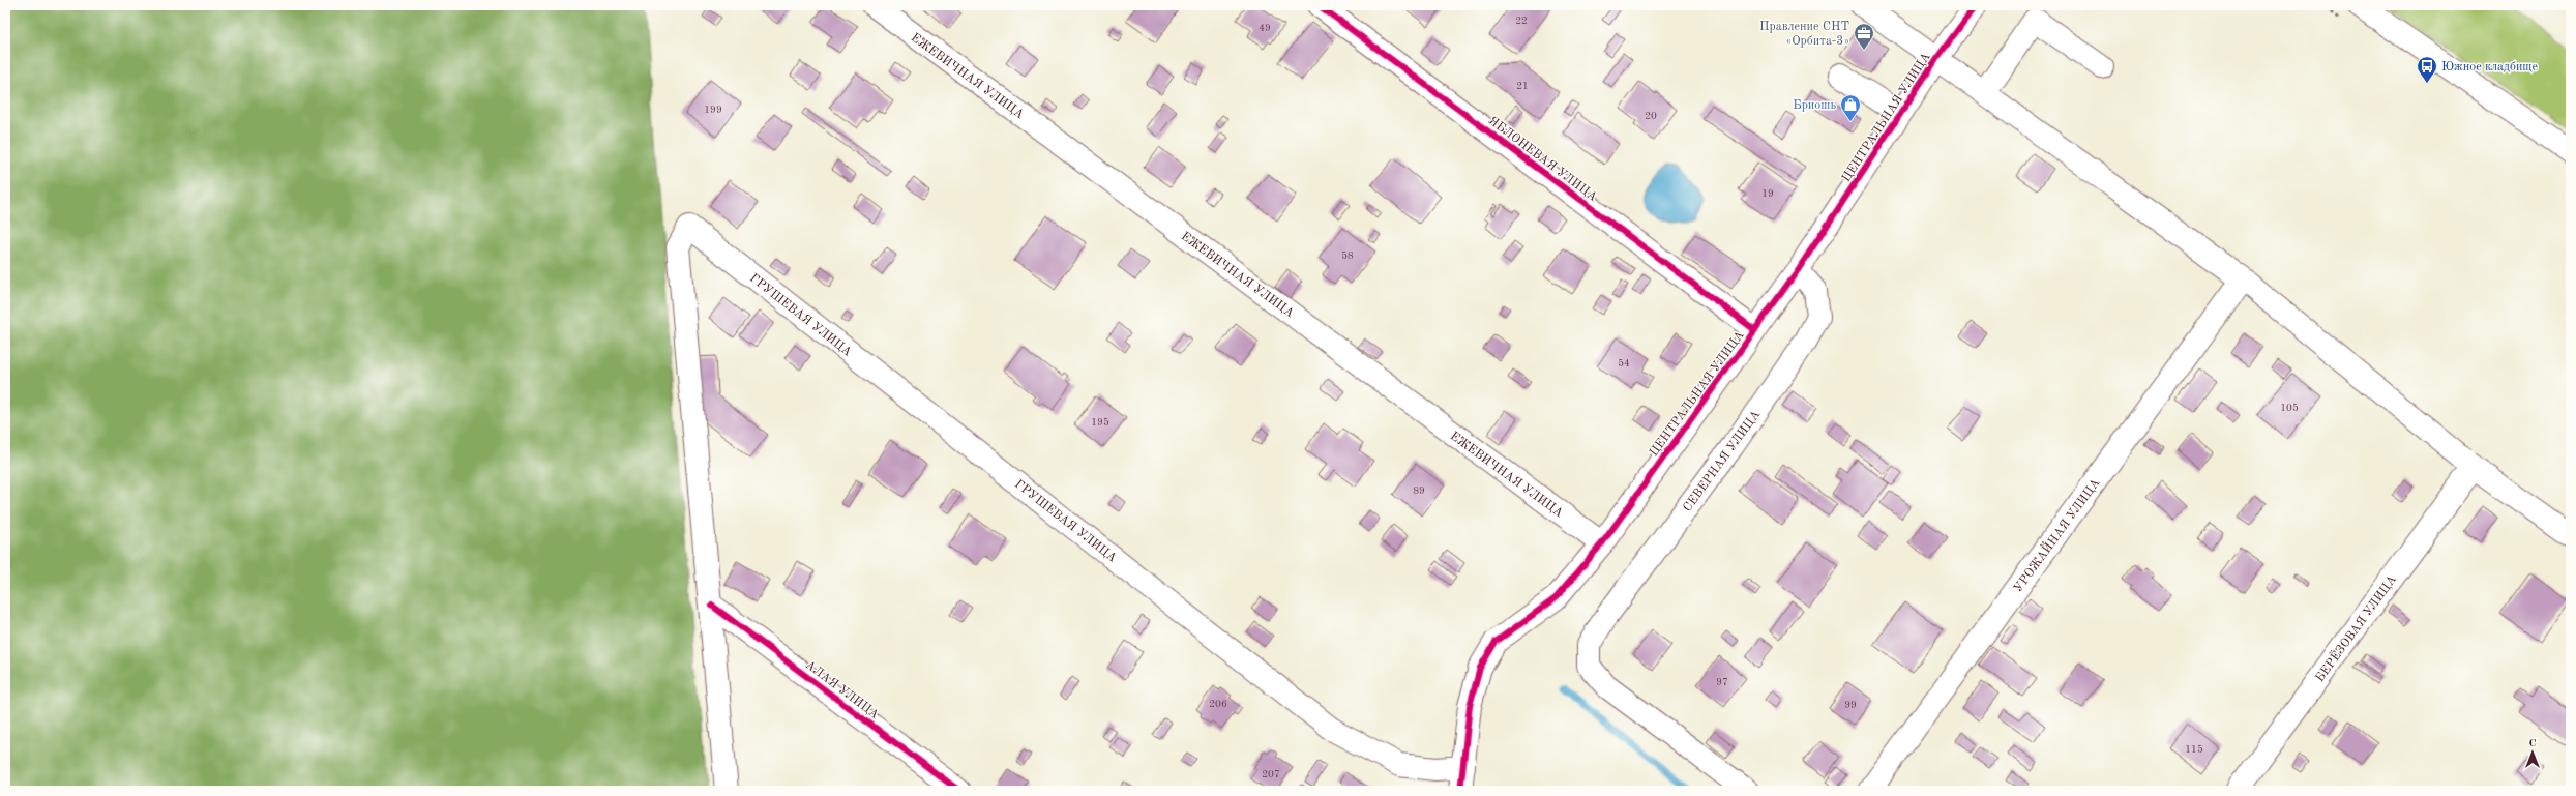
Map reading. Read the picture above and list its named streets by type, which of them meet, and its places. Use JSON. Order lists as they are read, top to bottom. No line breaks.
{"streets":{"street":["ЕЖЕВИЧНАЯ УЛИЦА","ЦЕНТРАЛЬНАЯ УЛИЦА","ЯБЛОНЕВАЯ УЛИЦА","ГРУШЕВАЯ УЛИЦА","СЕВЕРНАЯ УЛИЦА","УРОЖАЙНАЯ УЛИЦА","БЕРЁЗОВАЯ УЛИЦА","АЛАЯ УЛИЦА"]},"crossings":[["ЕЖЕВИЧНАЯ УЛИЦА","ЦЕНТРАЛЬНАЯ УЛИЦА"],["ЦЕНТРАЛЬНАЯ УЛИЦА","ЯБЛОНЕВАЯ УЛИЦА"],["ЦЕНТРАЛЬНАЯ УЛИЦА","ГРУШЕВАЯ УЛИЦА"],["ЦЕНТРАЛЬНАЯ УЛИЦА","СЕВЕРНАЯ УЛИЦА"],["ГРУШЕВАЯ УЛИЦА","АЛАЯ УЛИЦА"]],"places":{"office":["Правление СНТ «Орбита-3»"],"bus stop":["Южное кладбище"],"shop":["Бриошь"]},"house_numbers":["22","49","21","199","20","19","58","54","105","195","89","97","206","99","115","207"],"north":"top"}
